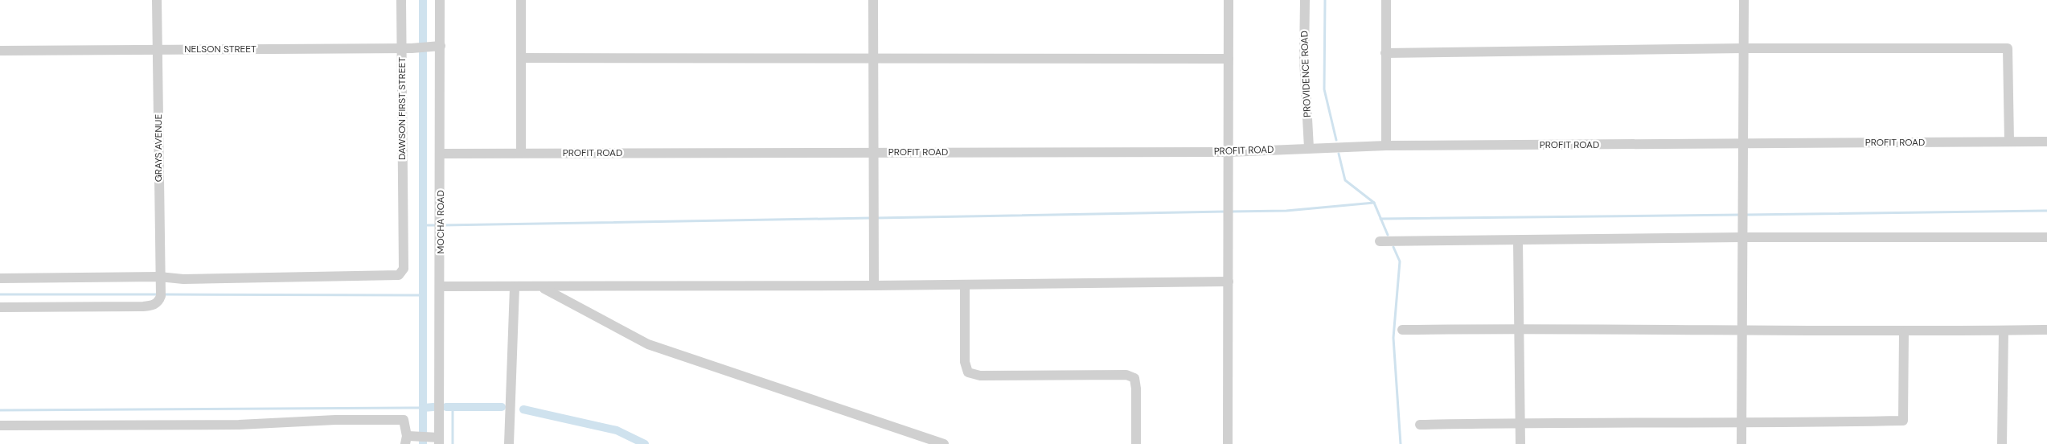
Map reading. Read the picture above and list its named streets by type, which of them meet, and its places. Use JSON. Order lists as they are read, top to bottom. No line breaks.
{"streets":{"street":["NELSON STREET","PROVIDENCE ROAD","DAWSON FIRST STREET","PROFIT ROAD","GRAYS AVENUE","MOCHA ROAD"]},"crossings":[["NELSON STREET","DAWSON FIRST STREET"],["NELSON STREET","GRAYS AVENUE"],["NELSON STREET","MOCHA ROAD"],["PROVIDENCE ROAD","PROFIT ROAD"],["DAWSON FIRST STREET","GRAYS AVENUE"],["PROFIT ROAD","MOCHA ROAD"]]}
